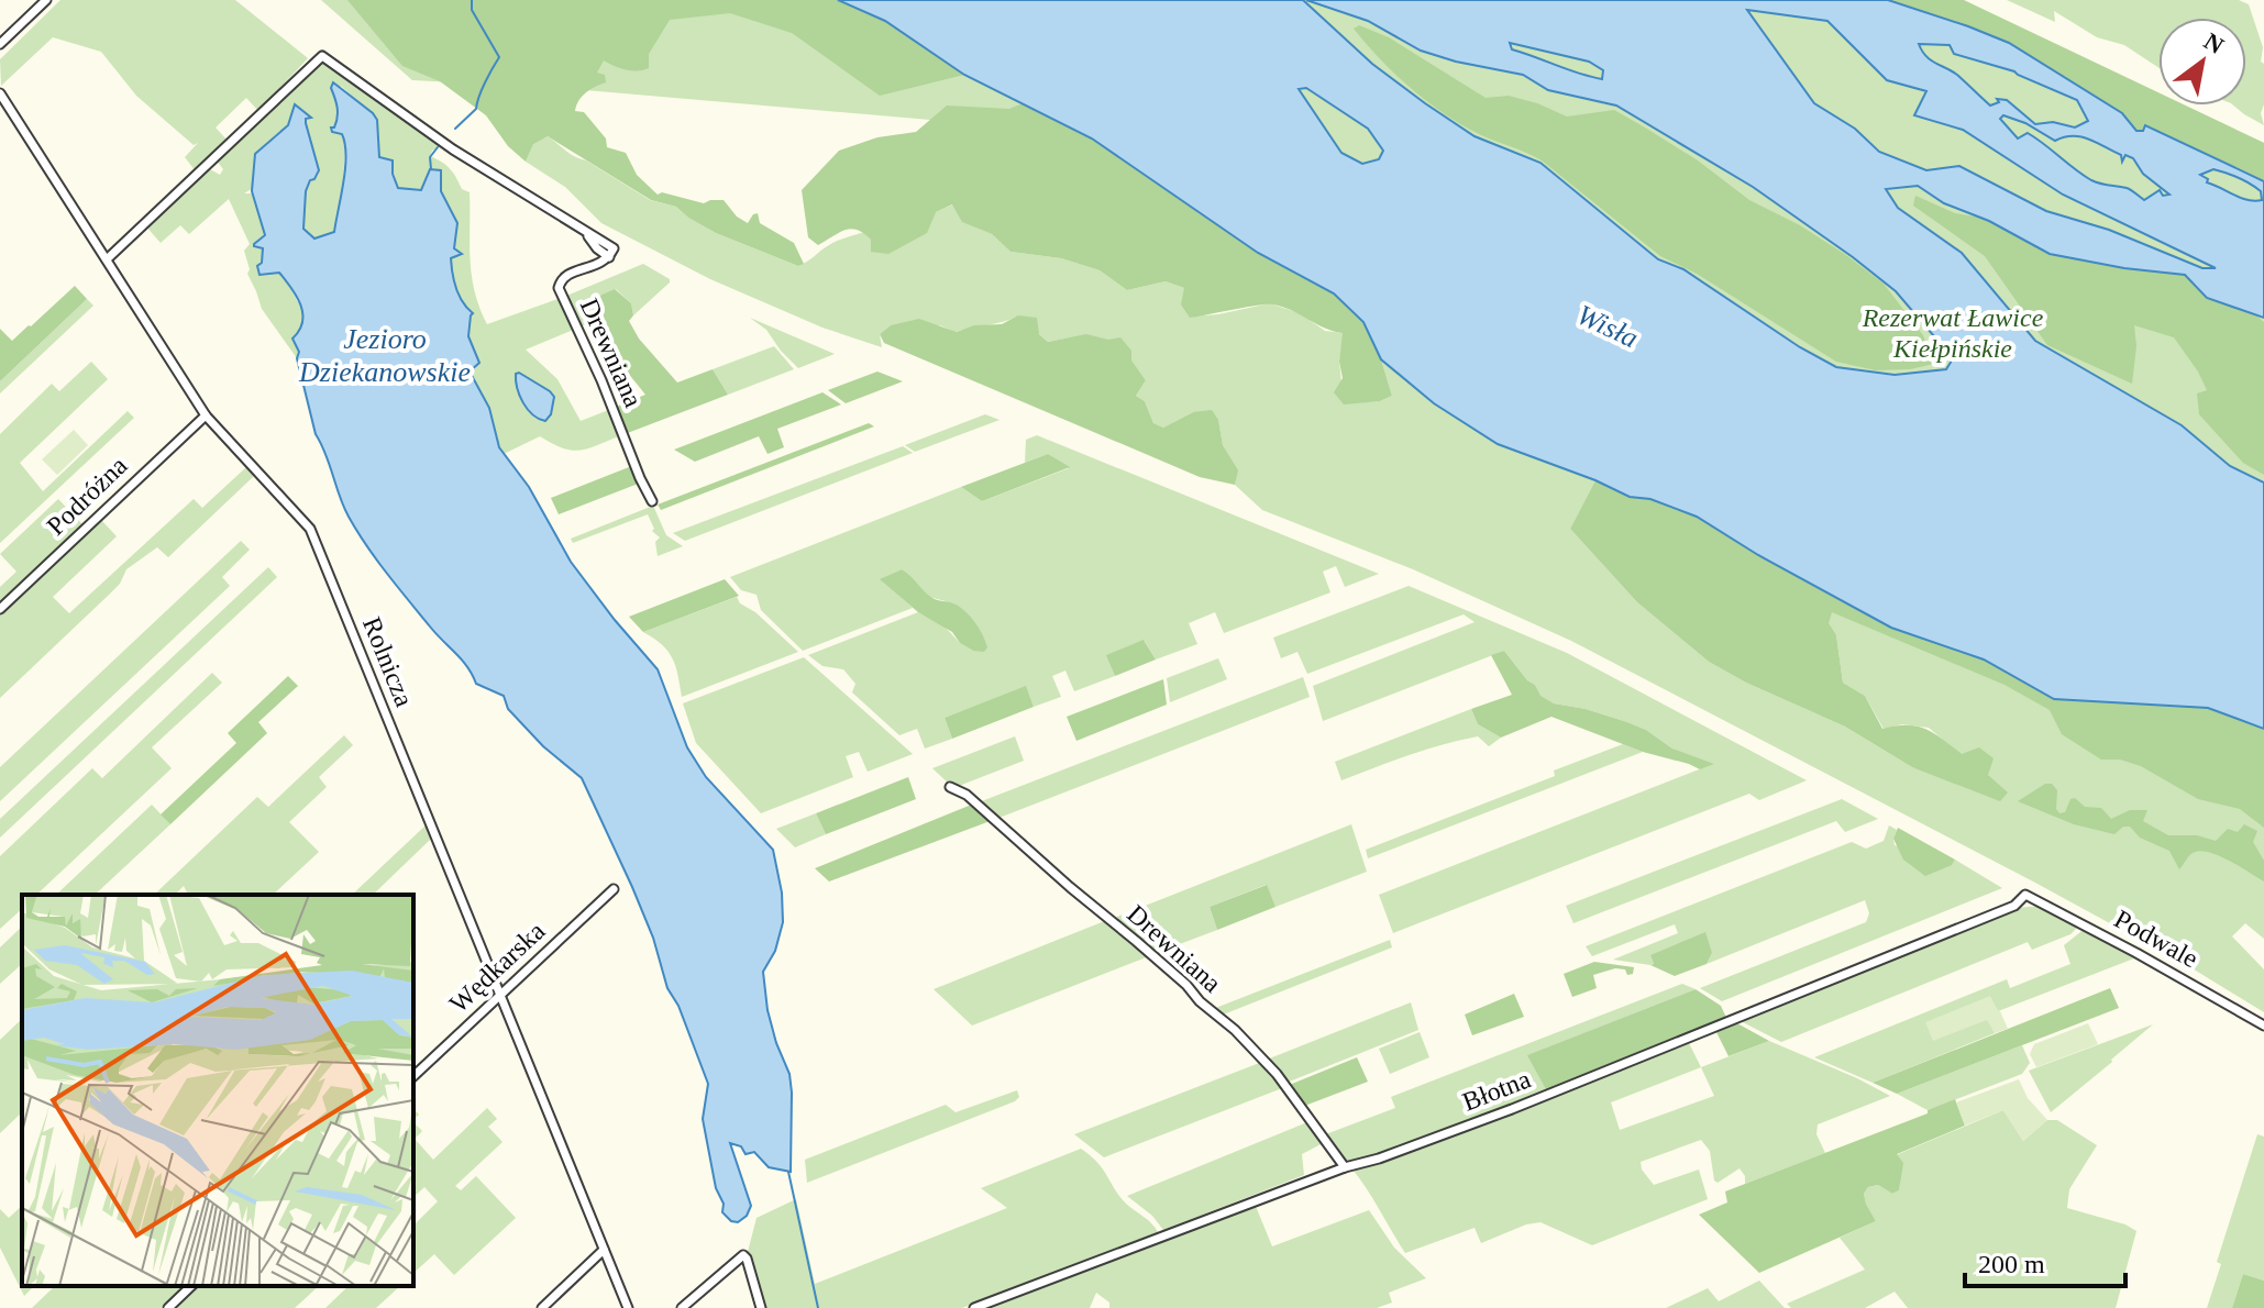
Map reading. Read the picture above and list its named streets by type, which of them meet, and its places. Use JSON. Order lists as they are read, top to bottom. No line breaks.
{"streets":{"street":["Drewniana","Podróżna","Rolnicza","Podwale","Wędkarska","Błotna"]},"crossings":[["Drewniana","Rolnicza"],["Drewniana","Błotna"],["Podróżna","Rolnicza"],["Rolnicza","Wędkarska"],["Podwale","Błotna"]],"water":["Wisła","Jezioro Dziekanowskie"],"parks":["Rezerwat Ławice Kiełpińskie"],"scale_bar":"200 m","north":"top right"}
